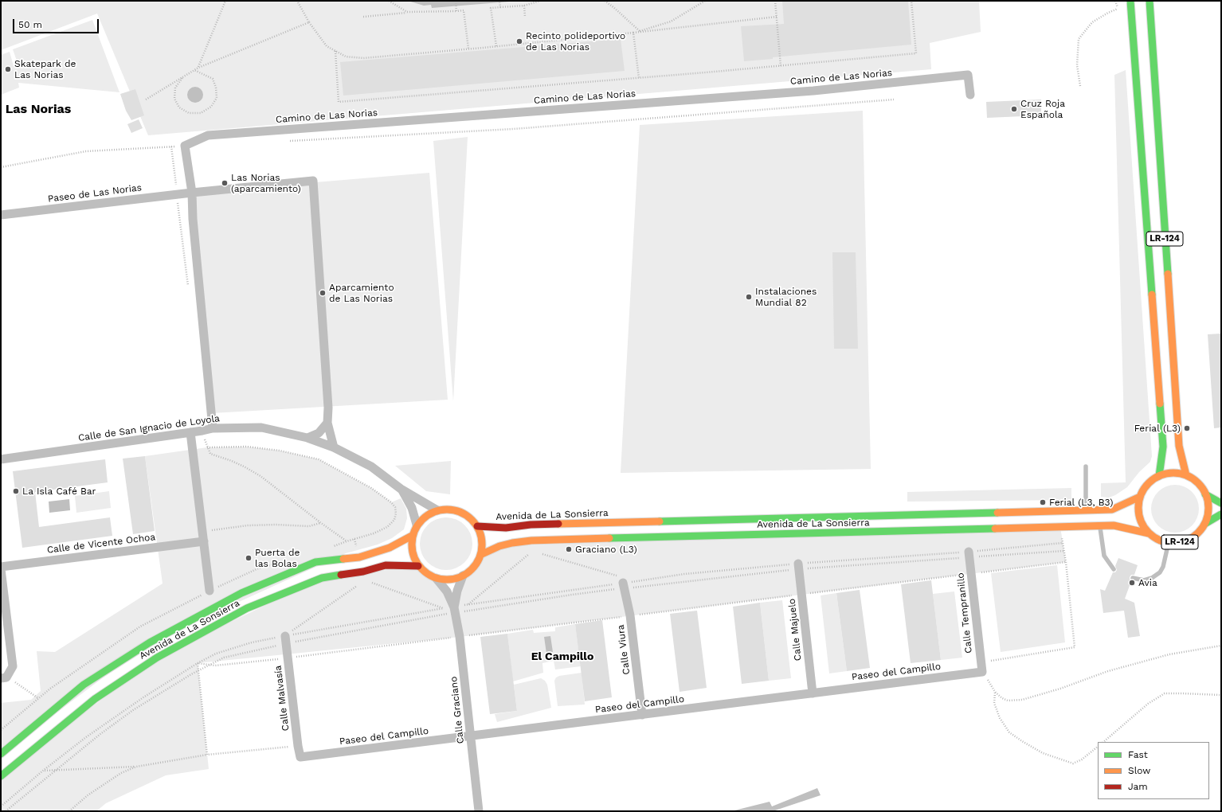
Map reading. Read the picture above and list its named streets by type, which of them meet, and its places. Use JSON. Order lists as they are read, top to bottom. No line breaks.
{"streets":{"main road":["LR-124","Avenida de La Sonsierra"],"street":["Camino de Las Norias","Paseo de Las Norias","Calle de San Ignacio de Loyola","Calle de Vicente Ochoa","Calle Tempranillo","Calle Majuelo","Calle Viura","Paseo del Campillo","Calle Malvasía","Calle Graciano"]},"crossings":[["LR-124","Avenida de La Sonsierra"],["Calle de San Ignacio de Loyola","Avenida de La Sonsierra"],["Calle de San Ignacio de Loyola","Calle Graciano"],["Avenida de La Sonsierra","Calle Graciano"],["Calle Tempranillo","Paseo del Campillo"],["Calle Majuelo","Paseo del Campillo"],["Calle Viura","Paseo del Campillo"],["Paseo del Campillo","Calle Malvasía"],["Paseo del Campillo","Calle Graciano"]],"districts":["Las Norias","El Campillo"],"places":["Recinto polideportivo de Las Norias","Skatepark de Las Norias","Cruz Roja Española","Las Norias (aparcamiento)","Aparcamiento de Las Norias","Instalaciones Mundial 82","Ferial (L3)","La Isla Café Bar","Ferial (L3, B3)","Graciano (L3)","Puerta de las Bolas","Avia"],"legend":["Fast","Slow","Jam"],"scale_bar":"50 m"}
